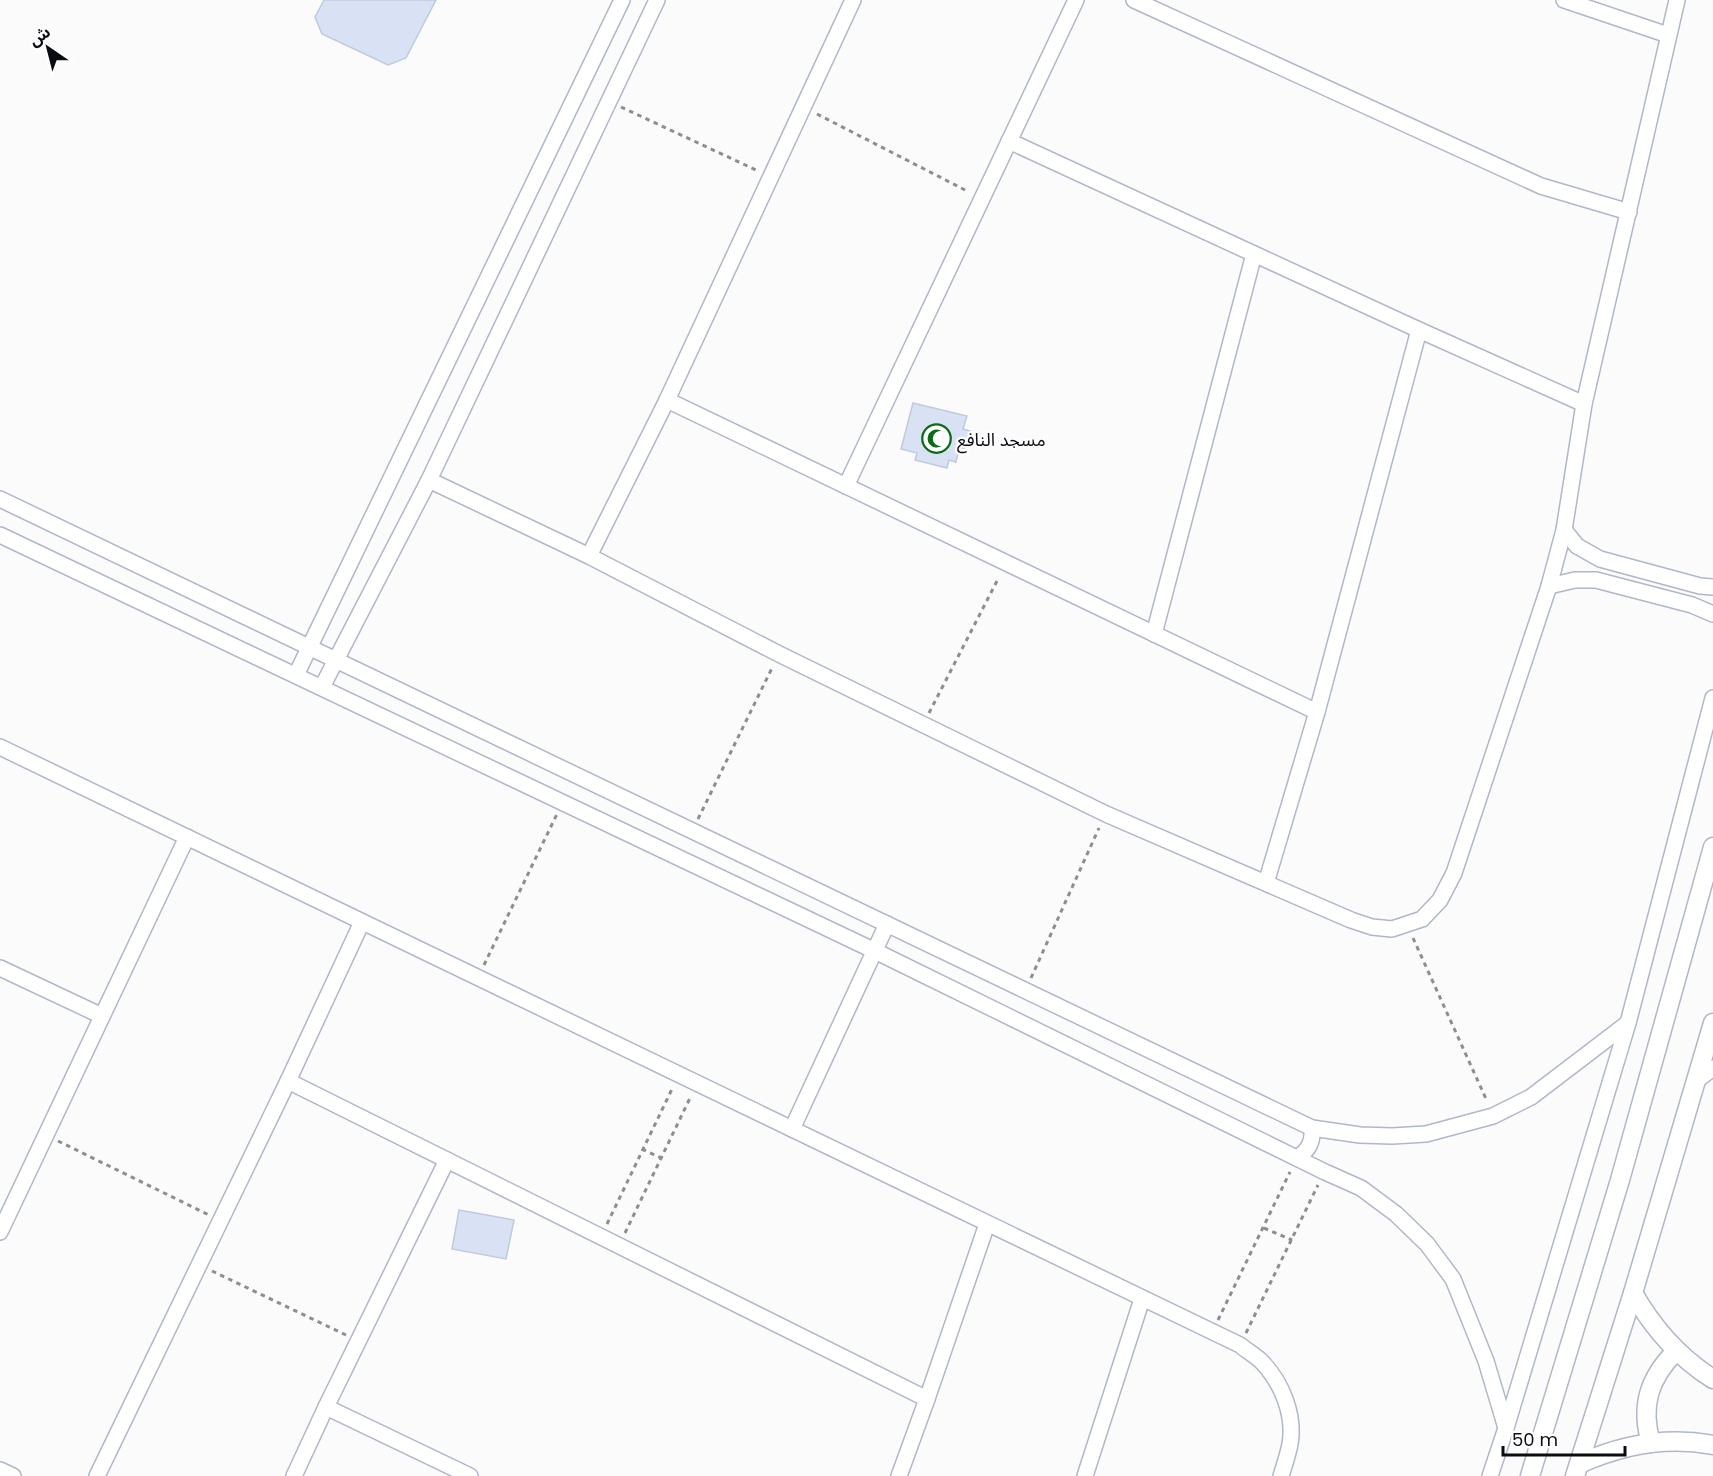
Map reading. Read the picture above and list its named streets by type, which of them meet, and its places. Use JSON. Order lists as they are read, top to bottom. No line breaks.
{"places":{"mosque":["مسجد النافع"]},"scale_bar":"50 m","north":"top left"}
